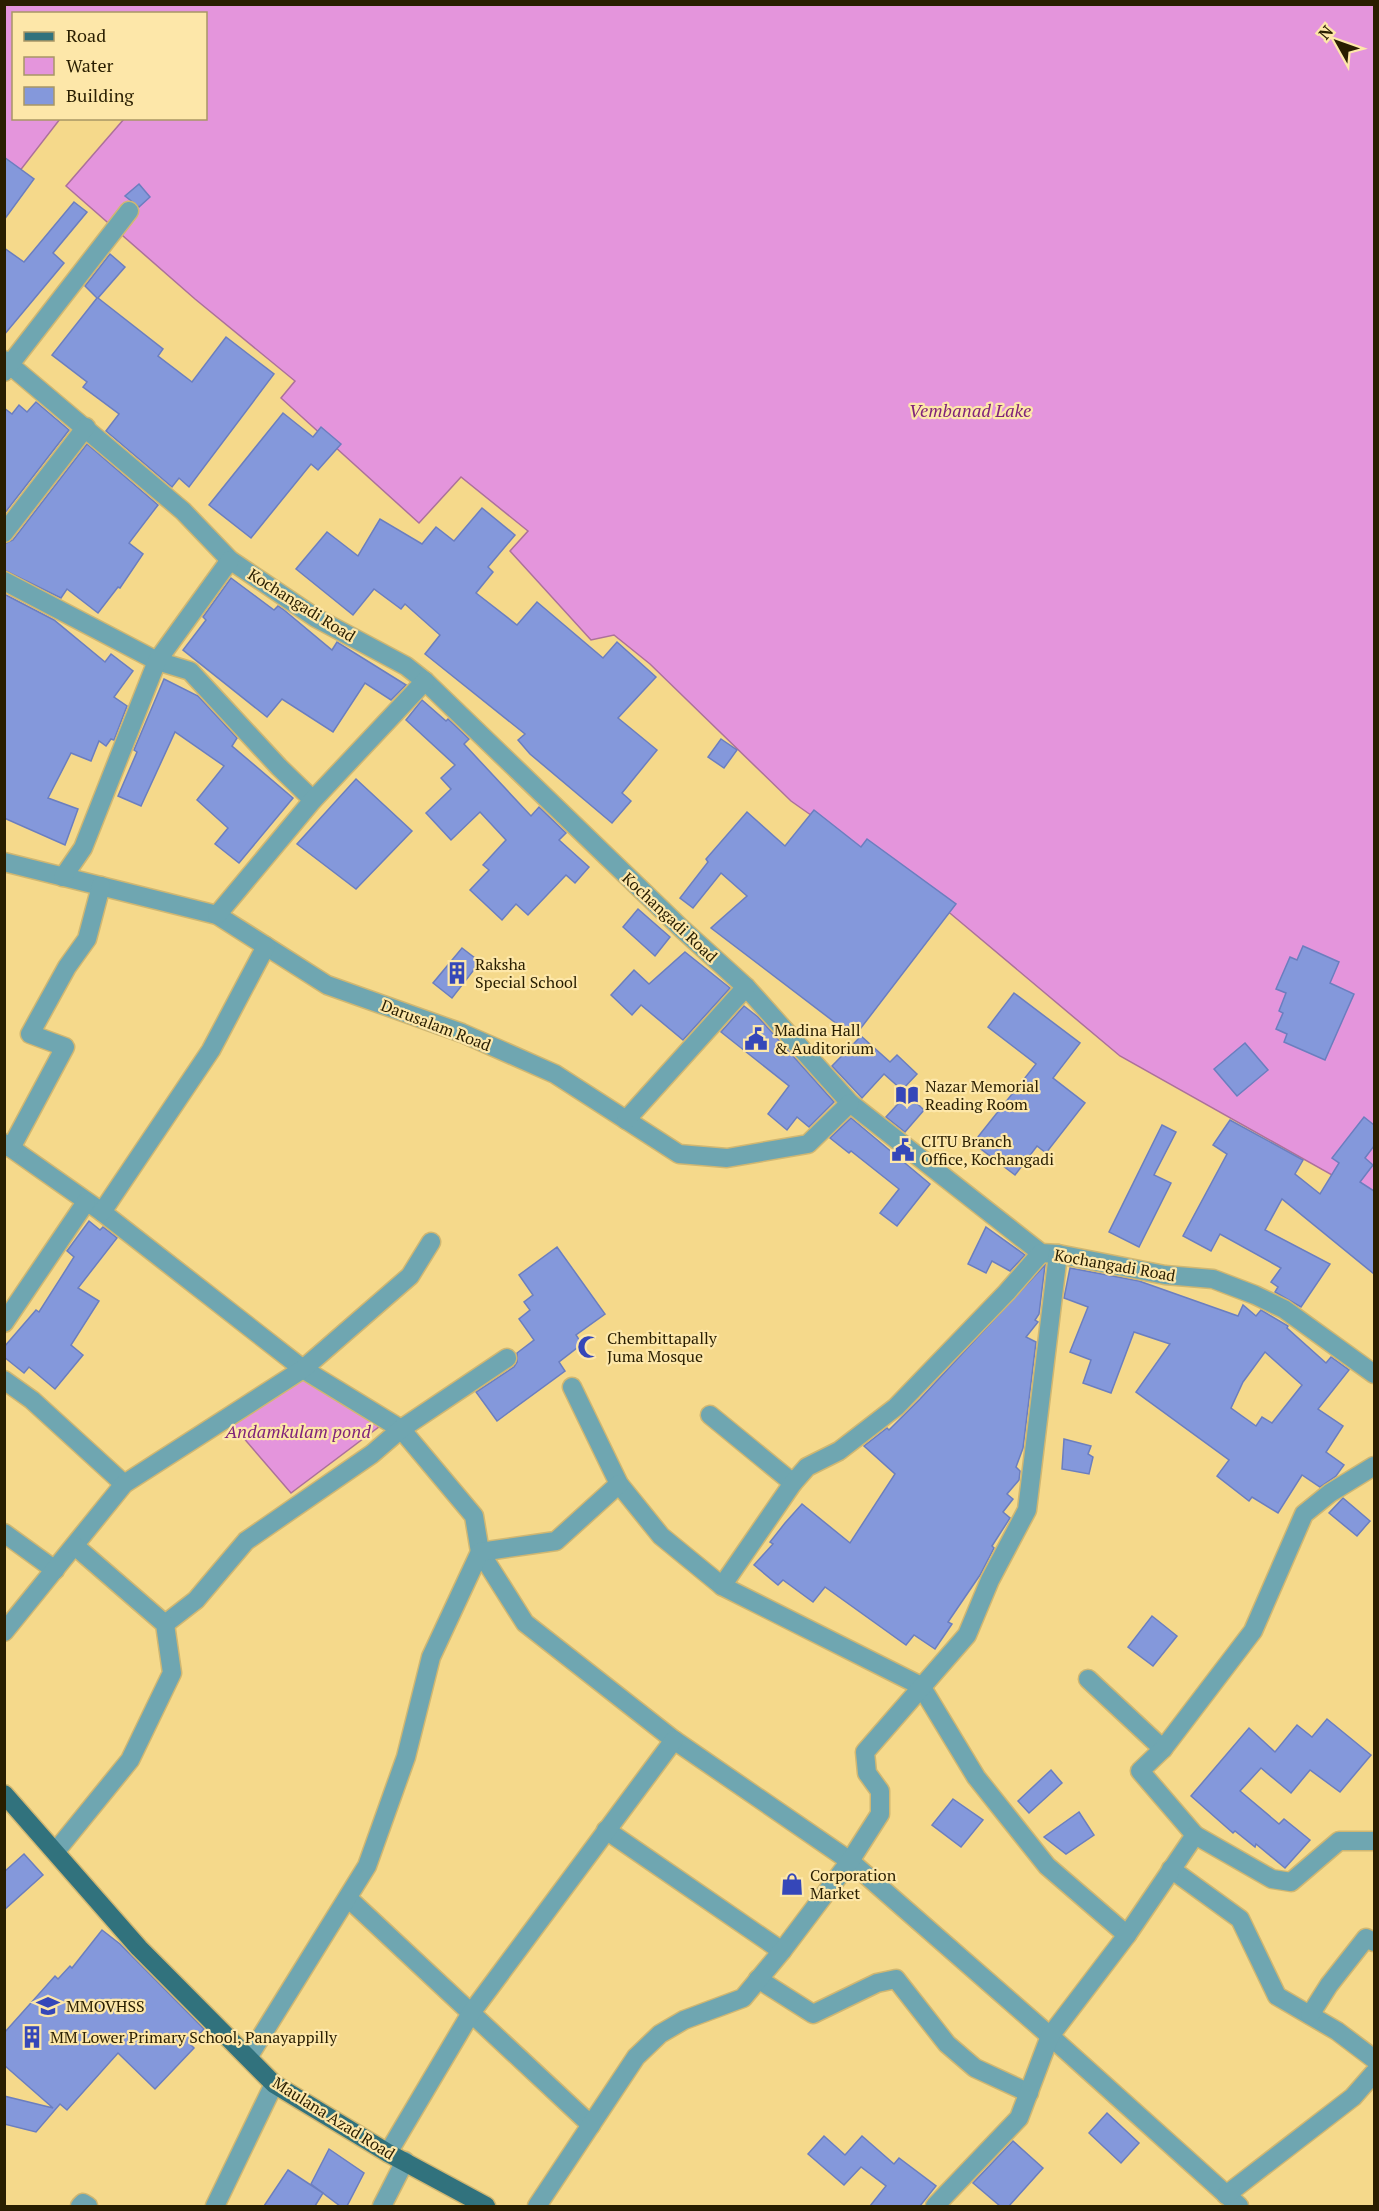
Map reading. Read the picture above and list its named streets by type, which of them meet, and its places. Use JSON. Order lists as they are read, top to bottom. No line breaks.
{"streets":{"main road":["Maulana Azad Road"],"street":["Kochangadi Road","Darusalam Road"]},"crossings":[["Kochangadi Road","Darusalam Road"]],"water":["Vembanad Lake","Andamkulam pond"],"places":{"building":["Raksha Special School","MM Lower Primary School, Panayappilly"],"public building":["Madina Hall & Auditorium","CITU Branch Office, Kochangadi"],"library":["Nazar Memorial Reading Room"],"mosque":["Chembittapally Juma Mosque"],"shop":["Corporation Market"],"school or university":["MMOVHSS"]},"legend":["Road","Water","Building"],"north":"top left"}
